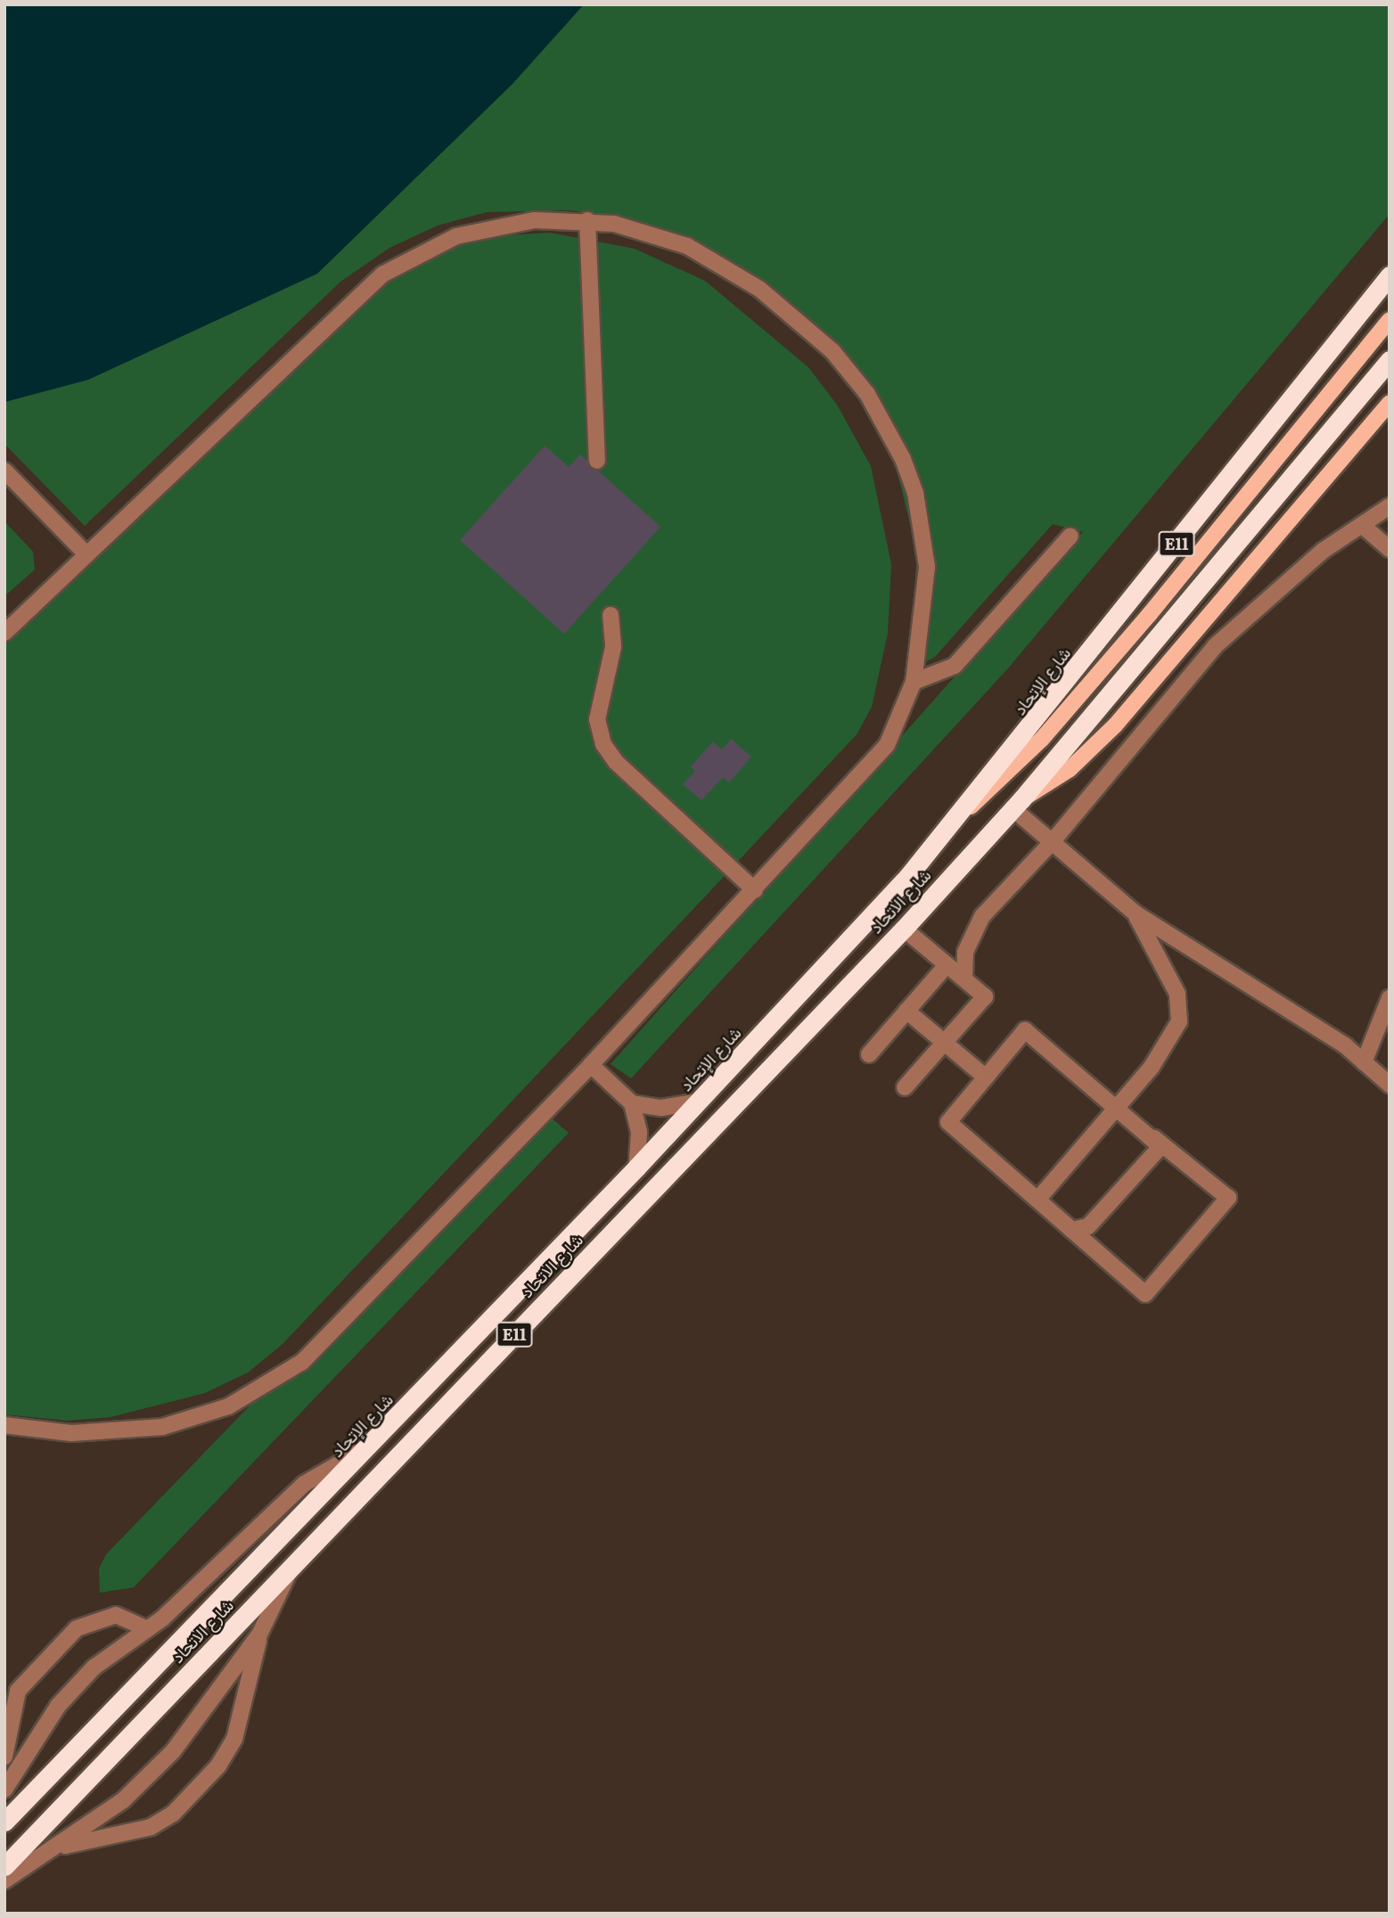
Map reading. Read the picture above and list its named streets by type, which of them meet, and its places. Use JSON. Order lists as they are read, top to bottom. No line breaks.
{"streets":{"highway":["E11","شارع الإتحاد","شارع الاتحاد"]},"crossings":[["E11","شارع الاتحاد"]]}
